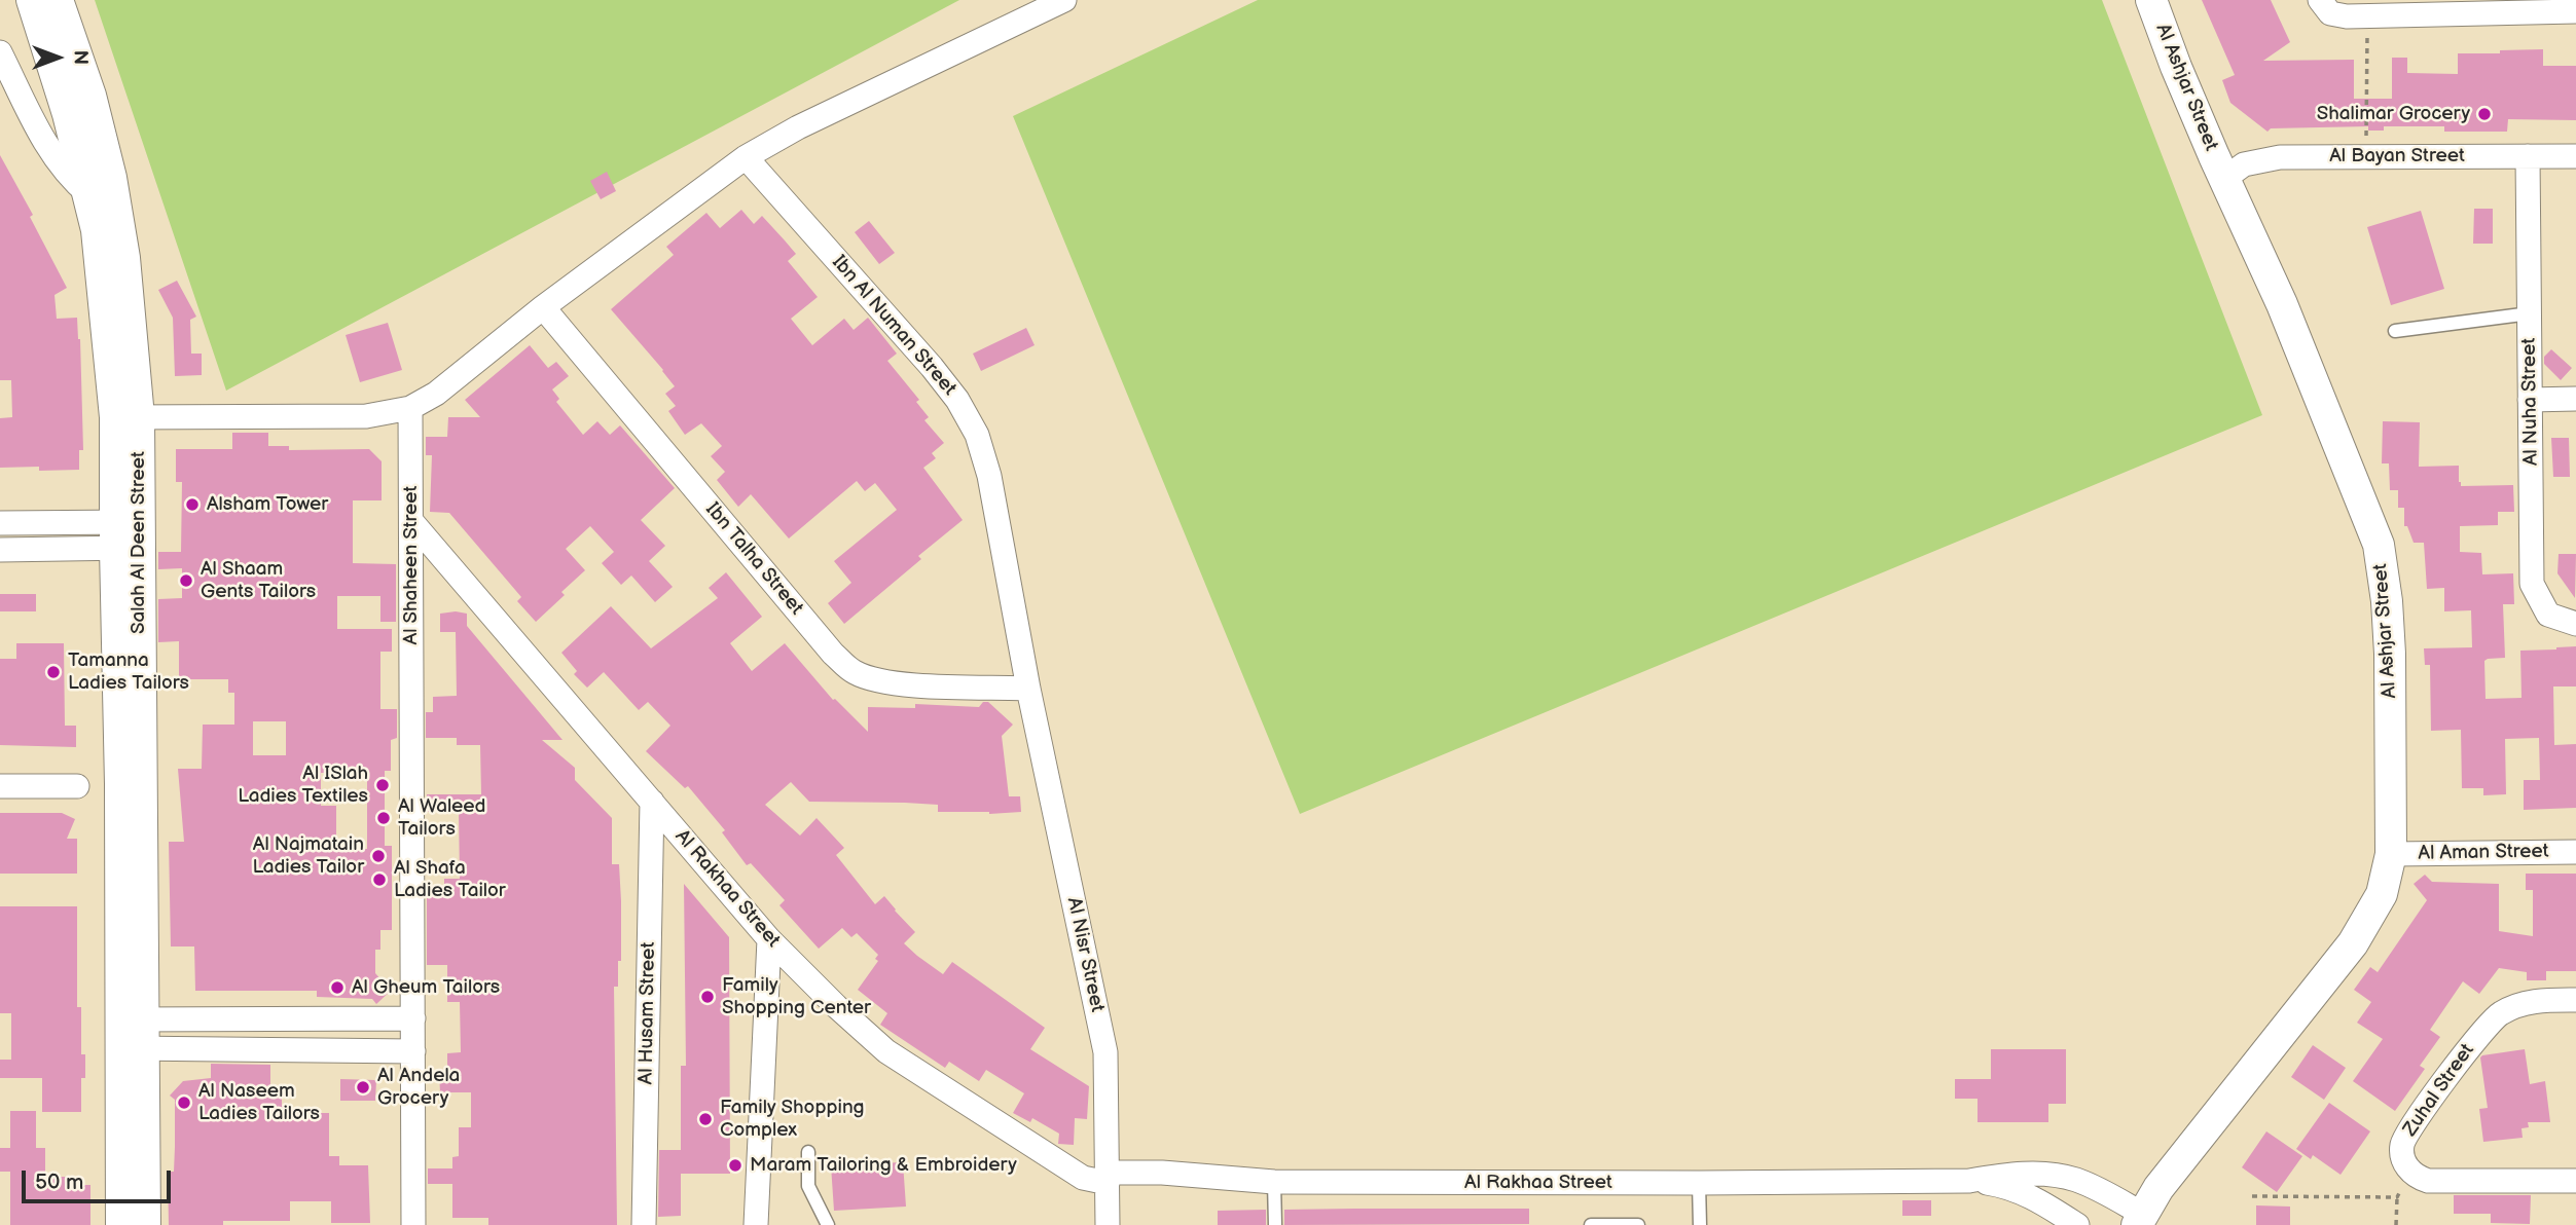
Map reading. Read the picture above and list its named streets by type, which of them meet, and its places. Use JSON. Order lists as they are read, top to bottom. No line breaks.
{"streets":{"street":["Al Ashjar Street","Al Bayan Street","Ibn Al Numan Street","Al Nuha Street","Salah Al Deen Street","Ibn Talha Street","Al Shaheen Street","Al Aman Street","Al Rakhaa Street","Al Nisr Street","Al Husam Street","Zuhal Street"]},"crossings":[["Al Ashjar Street","Al Bayan Street"],["Al Ashjar Street","Al Aman Street"],["Al Ashjar Street","Al Rakhaa Street"],["Al Bayan Street","Al Nuha Street"],["Ibn Al Numan Street","Ibn Talha Street"],["Ibn Al Numan Street","Al Nisr Street"],["Ibn Talha Street","Al Nisr Street"],["Al Shaheen Street","Al Rakhaa Street"],["Al Rakhaa Street","Al Nisr Street"],["Al Rakhaa Street","Al Husam Street"]],"places":["Shalimar Grocery","Alsham Tower","Al Shaam Gents Tailors","Tamanna Ladies Tailors","Al ISlah Ladies Textiles","Al Waleed Tailors","Al Najmatain Ladies Tailor","Al Shafa Ladies Tailor","Al Gheum Tailors","Family Shopping Center","Al Andela Grocery","Al Naseem Ladies Tailors","Family Shopping Complex","Maram Tailoring & Embroidery"],"scale_bar":"50 m","north":"right"}
